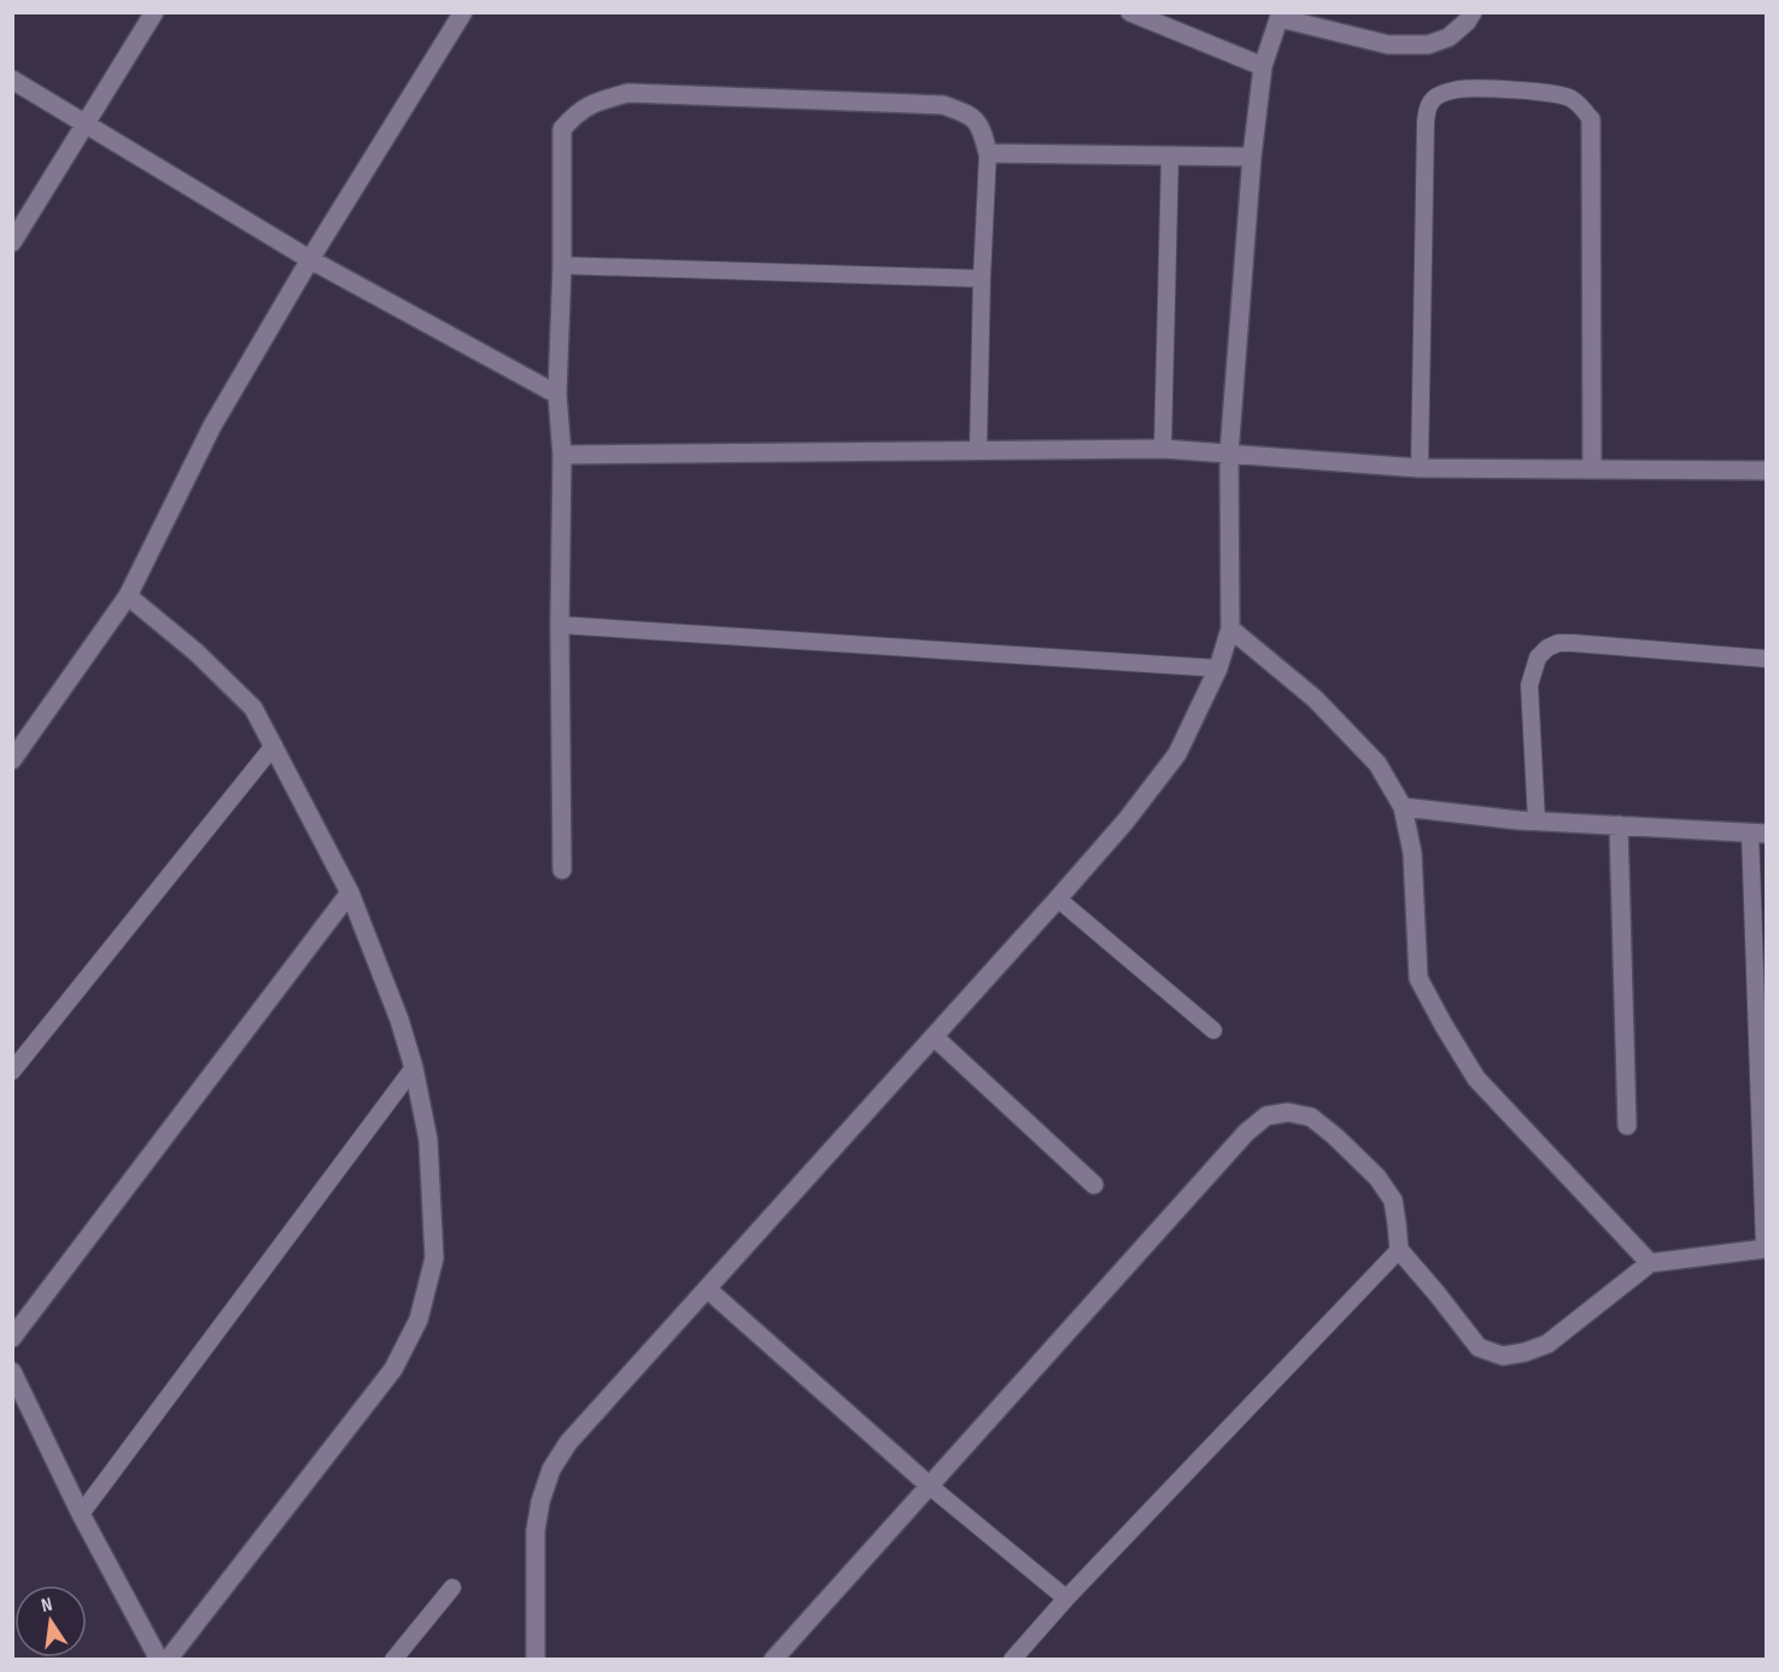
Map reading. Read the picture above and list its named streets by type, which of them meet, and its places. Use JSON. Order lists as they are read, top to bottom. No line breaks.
{"north":"top"}
